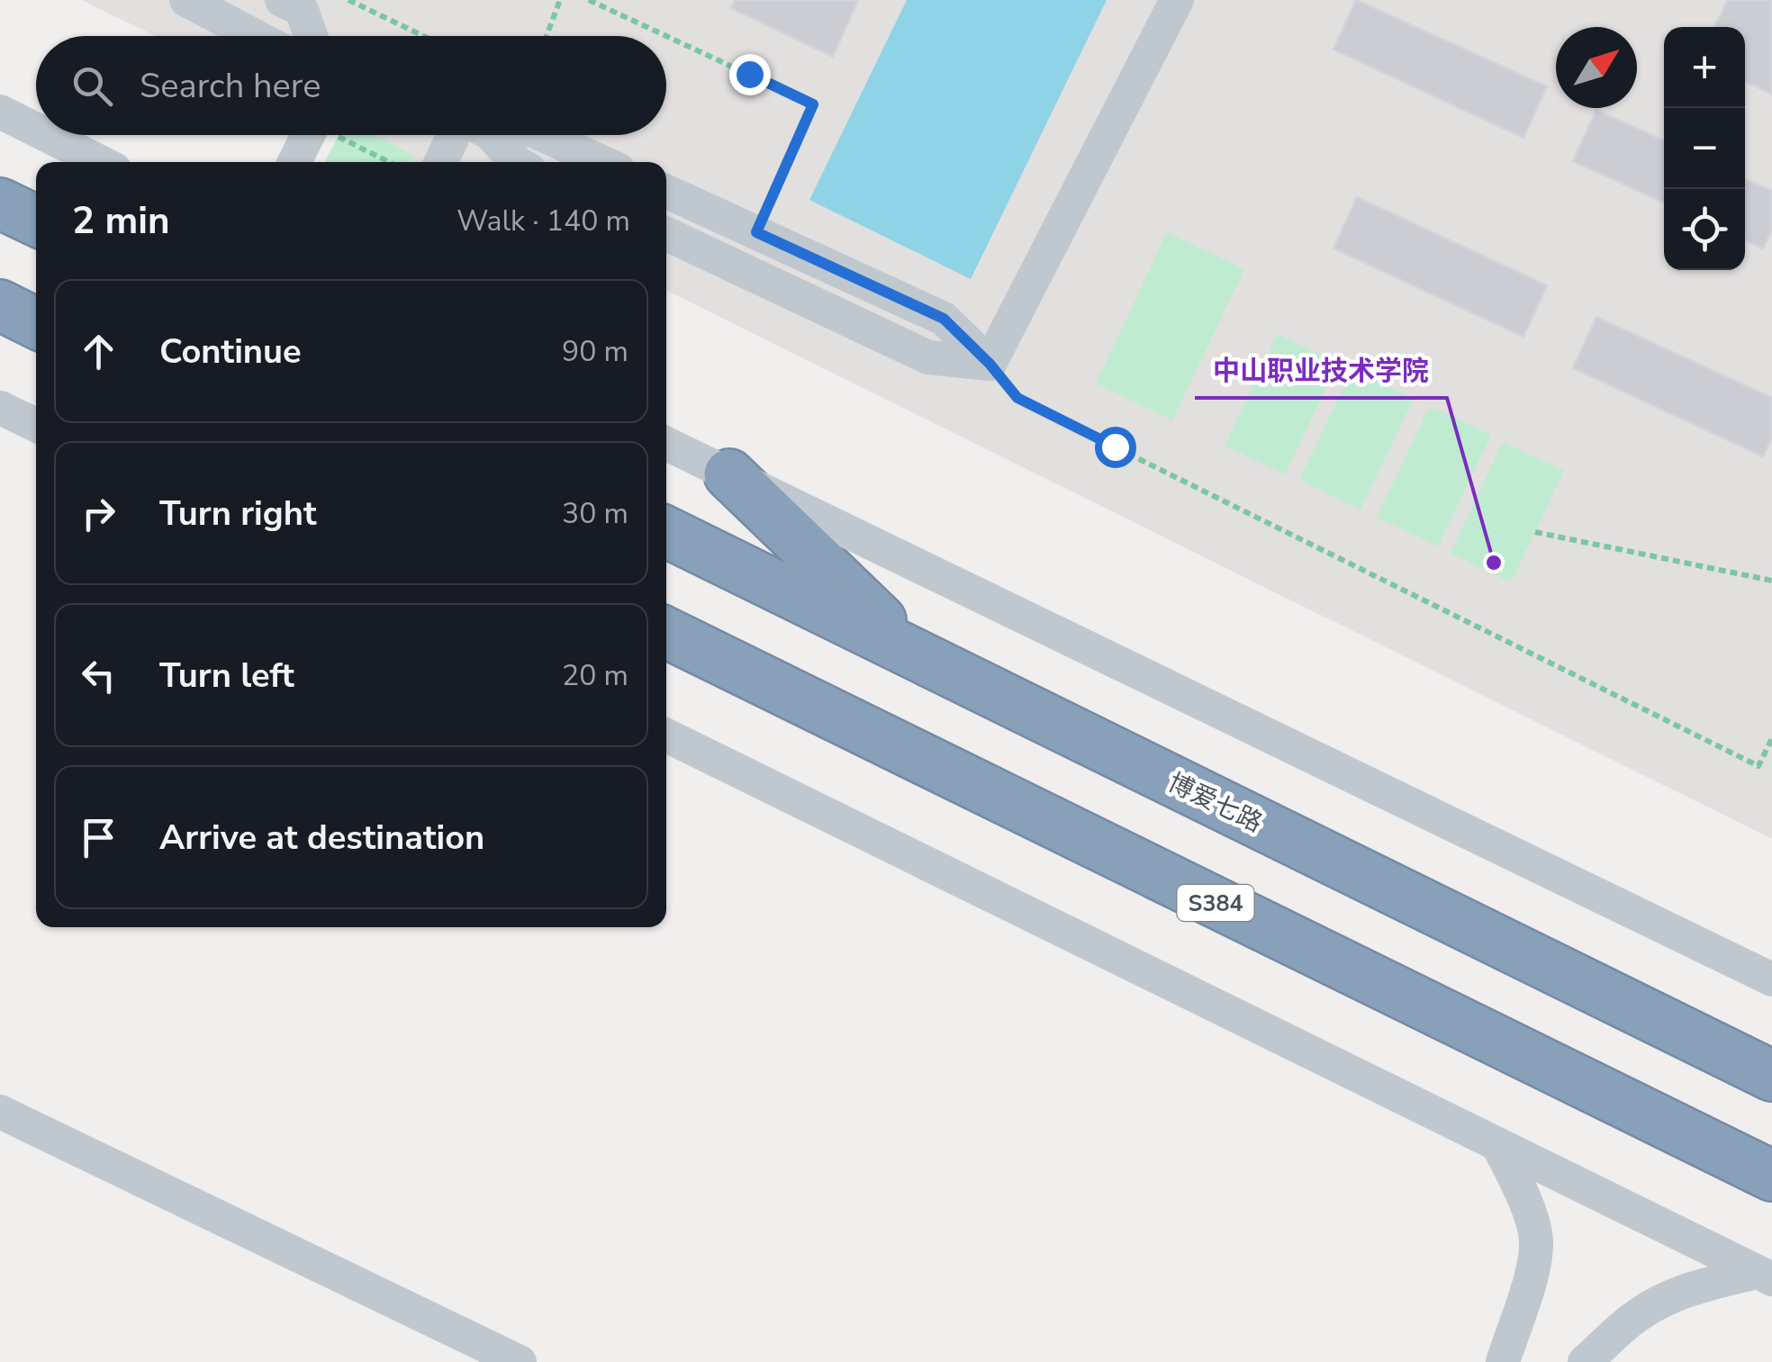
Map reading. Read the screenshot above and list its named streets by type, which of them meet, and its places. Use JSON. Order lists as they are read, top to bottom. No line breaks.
{"streets":{"highway":["博爱七路","S384"]},"places":["中山职业技术学院"],"north":"top right","page":{"map_buttons":["+","−"],"search":"Search here","heading":["2 min","Walk · 140 m"],"list":[["Continue","90 m"],["Turn right","30 m"],["Turn left","20 m"],"Arrive at destination"]}}
